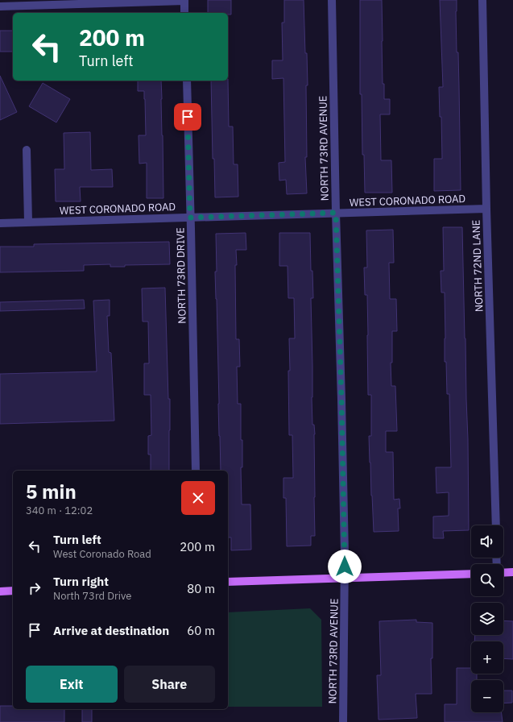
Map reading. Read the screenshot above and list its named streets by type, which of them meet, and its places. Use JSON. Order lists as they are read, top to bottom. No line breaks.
{"streets":{"street":["NORTH 73RD AVENUE","WEST CORONADO ROAD","NORTH 72ND LANE","NORTH 73RD DRIVE"]},"crossings":[["NORTH 73RD AVENUE","WEST CORONADO ROAD"],["WEST CORONADO ROAD","NORTH 72ND LANE"],["WEST CORONADO ROAD","NORTH 73RD DRIVE"]],"page":{"turn":["200 m","Turn left"],"heading":["5 min","340 m · 12:02"],"map_buttons":["+","−"],"list":[{"name":"Turn left","note":"West Coronado Road","value":"200 m"},{"name":"Turn right","note":"North 73rd Drive","value":"80 m"},{"name":"Arrive at destination","value":"60 m"}],"buttons":["Exit","Share"]}}
